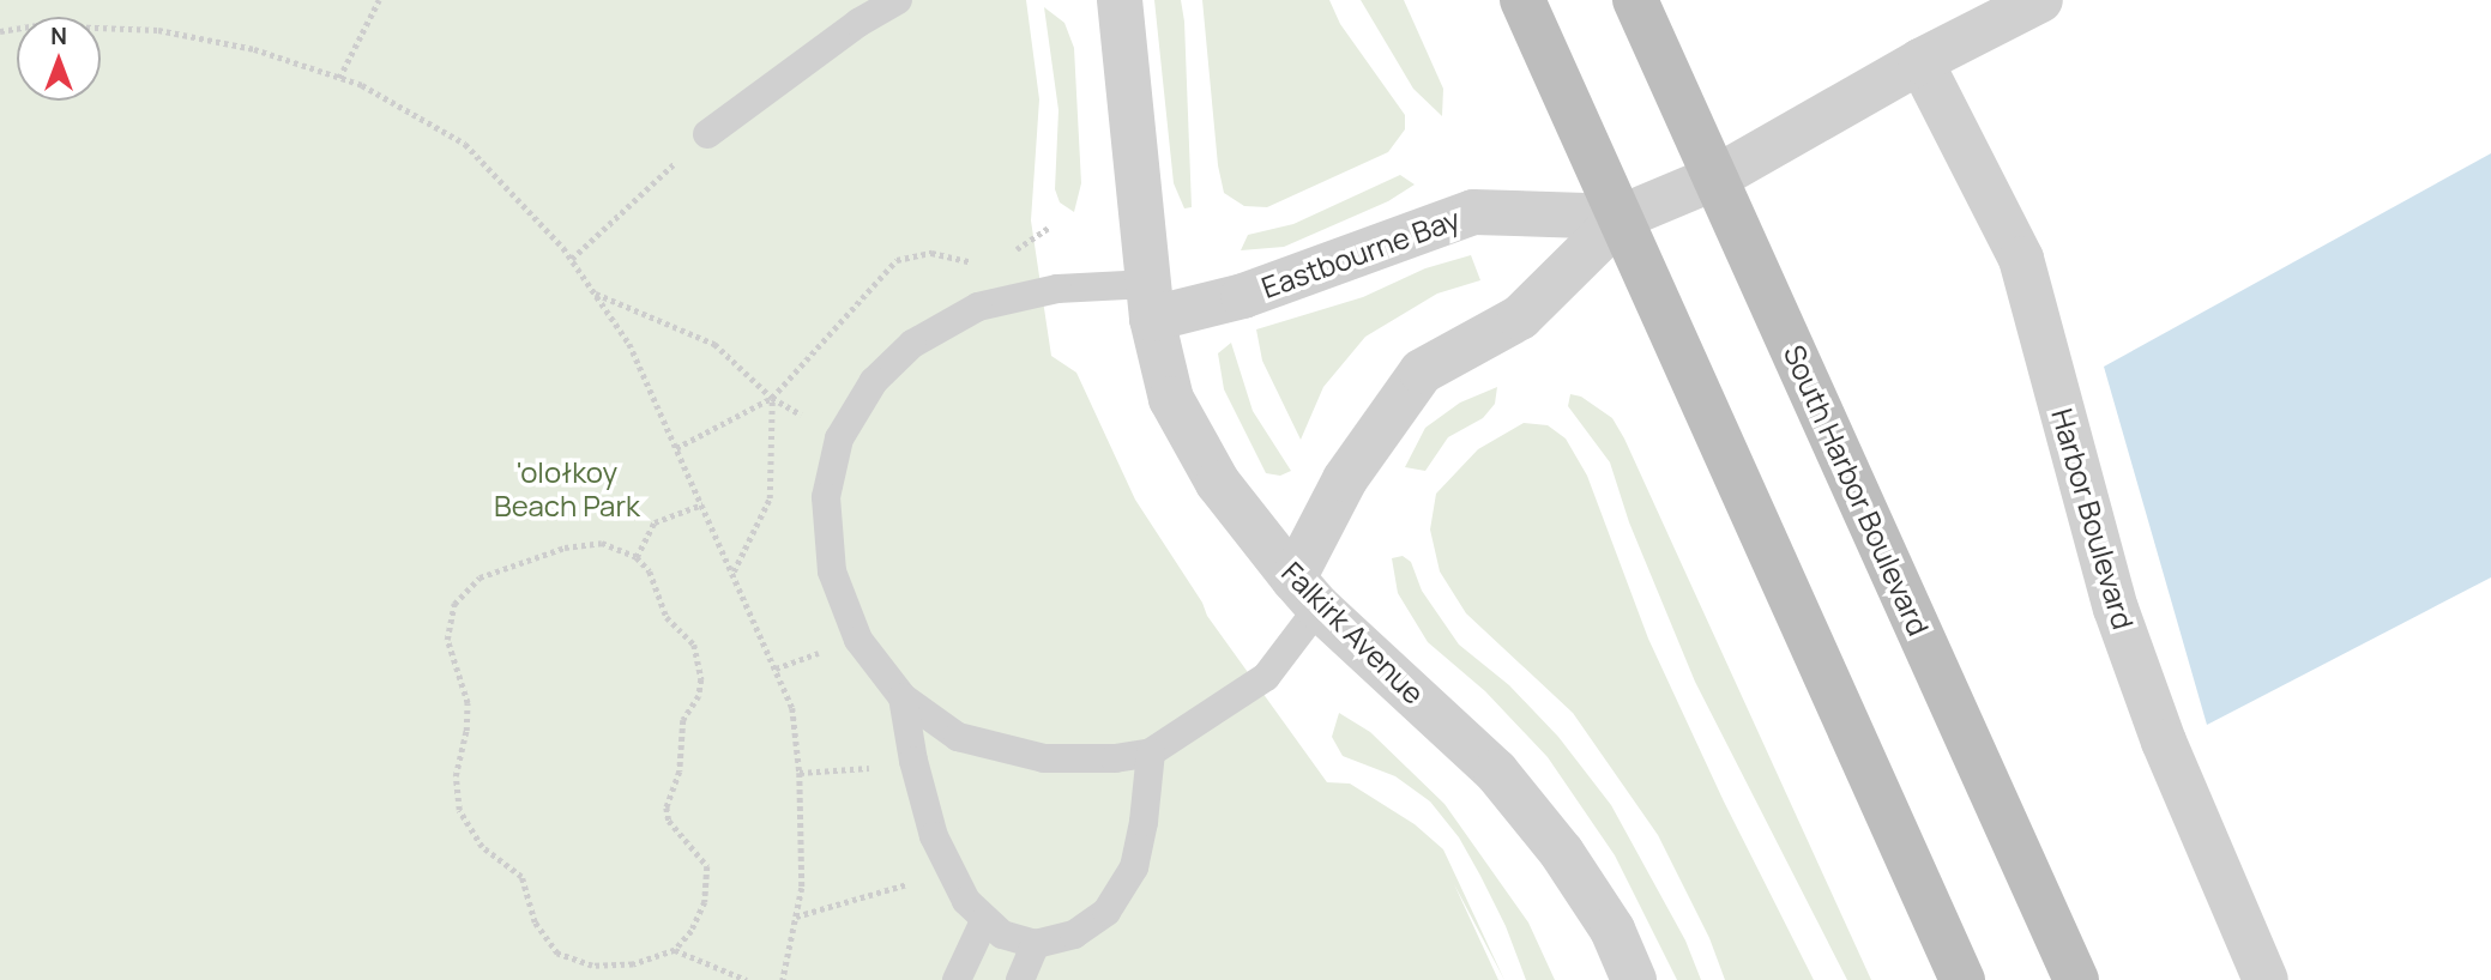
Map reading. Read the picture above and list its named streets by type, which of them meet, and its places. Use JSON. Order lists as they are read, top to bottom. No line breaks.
{"streets":{"main road":["South Harbor Boulevard"],"street":["Eastbourne Bay","Harbor Boulevard","Falkirk Avenue"]},"crossings":[["Eastbourne Bay","South Harbor Boulevard"],["Eastbourne Bay","Harbor Boulevard"],["Eastbourne Bay","Falkirk Avenue"]],"parks":["'olołkoy Beach Park"],"north":"top"}
